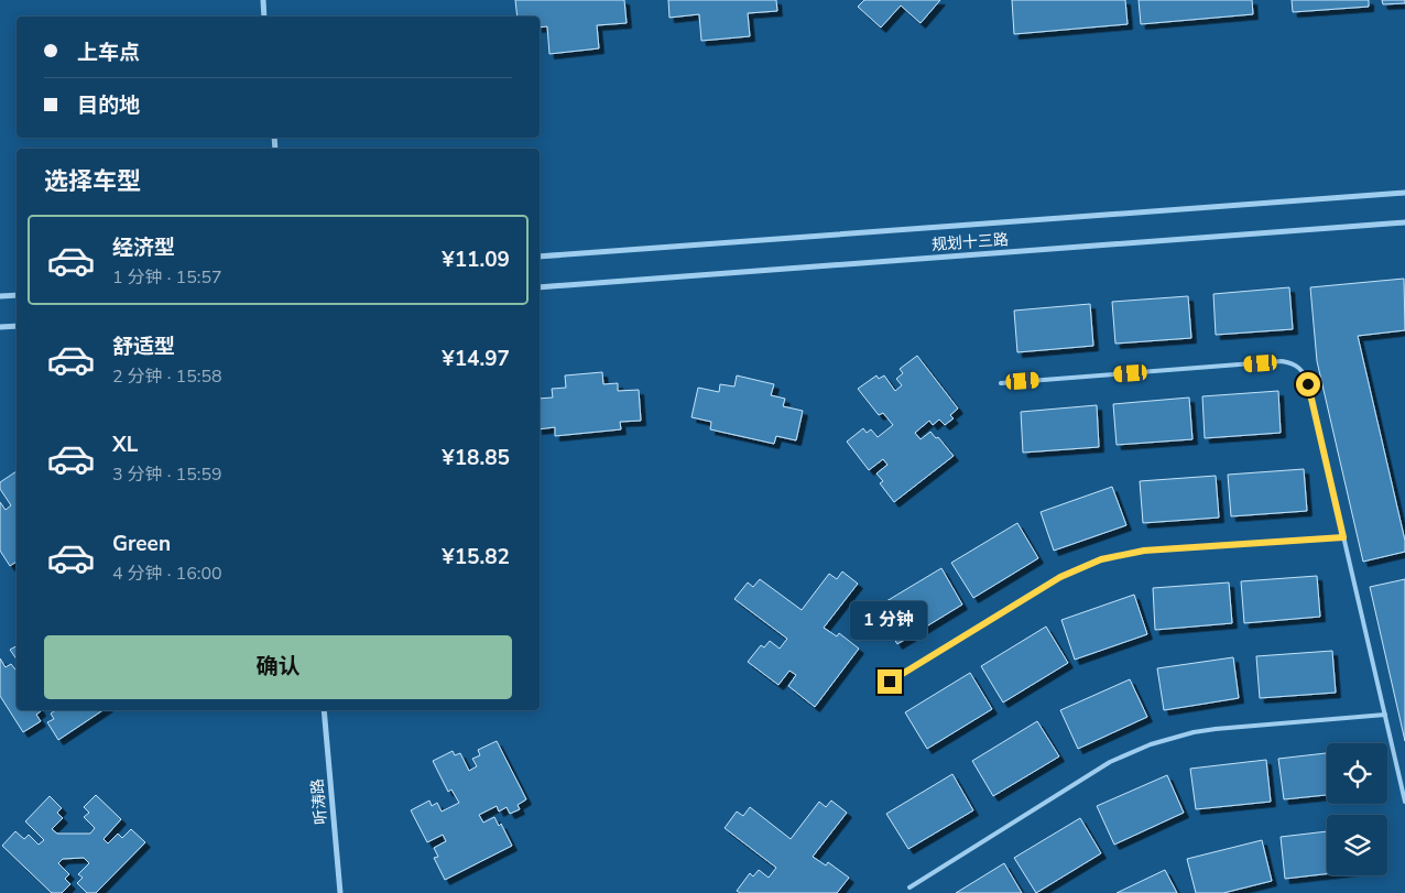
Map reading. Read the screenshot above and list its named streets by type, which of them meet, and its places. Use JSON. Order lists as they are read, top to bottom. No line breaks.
{"streets":{"street":["规划十三路","听涛路"]},"page":{"banner":["上车点","目的地"],"heading":"选择车型","list":[{"name":"经济型","note":"1 分钟 · 15:57","value":"¥11.09"},{"name":"舒适型","note":"2 分钟 · 15:58","value":"¥14.97"},{"name":"XL","note":"3 分钟 · 15:59","value":"¥18.85"},{"name":"Green","note":"4 分钟 · 16:00","value":"¥15.82"}],"bubble":"1 分钟","buttons":"确认"}}
